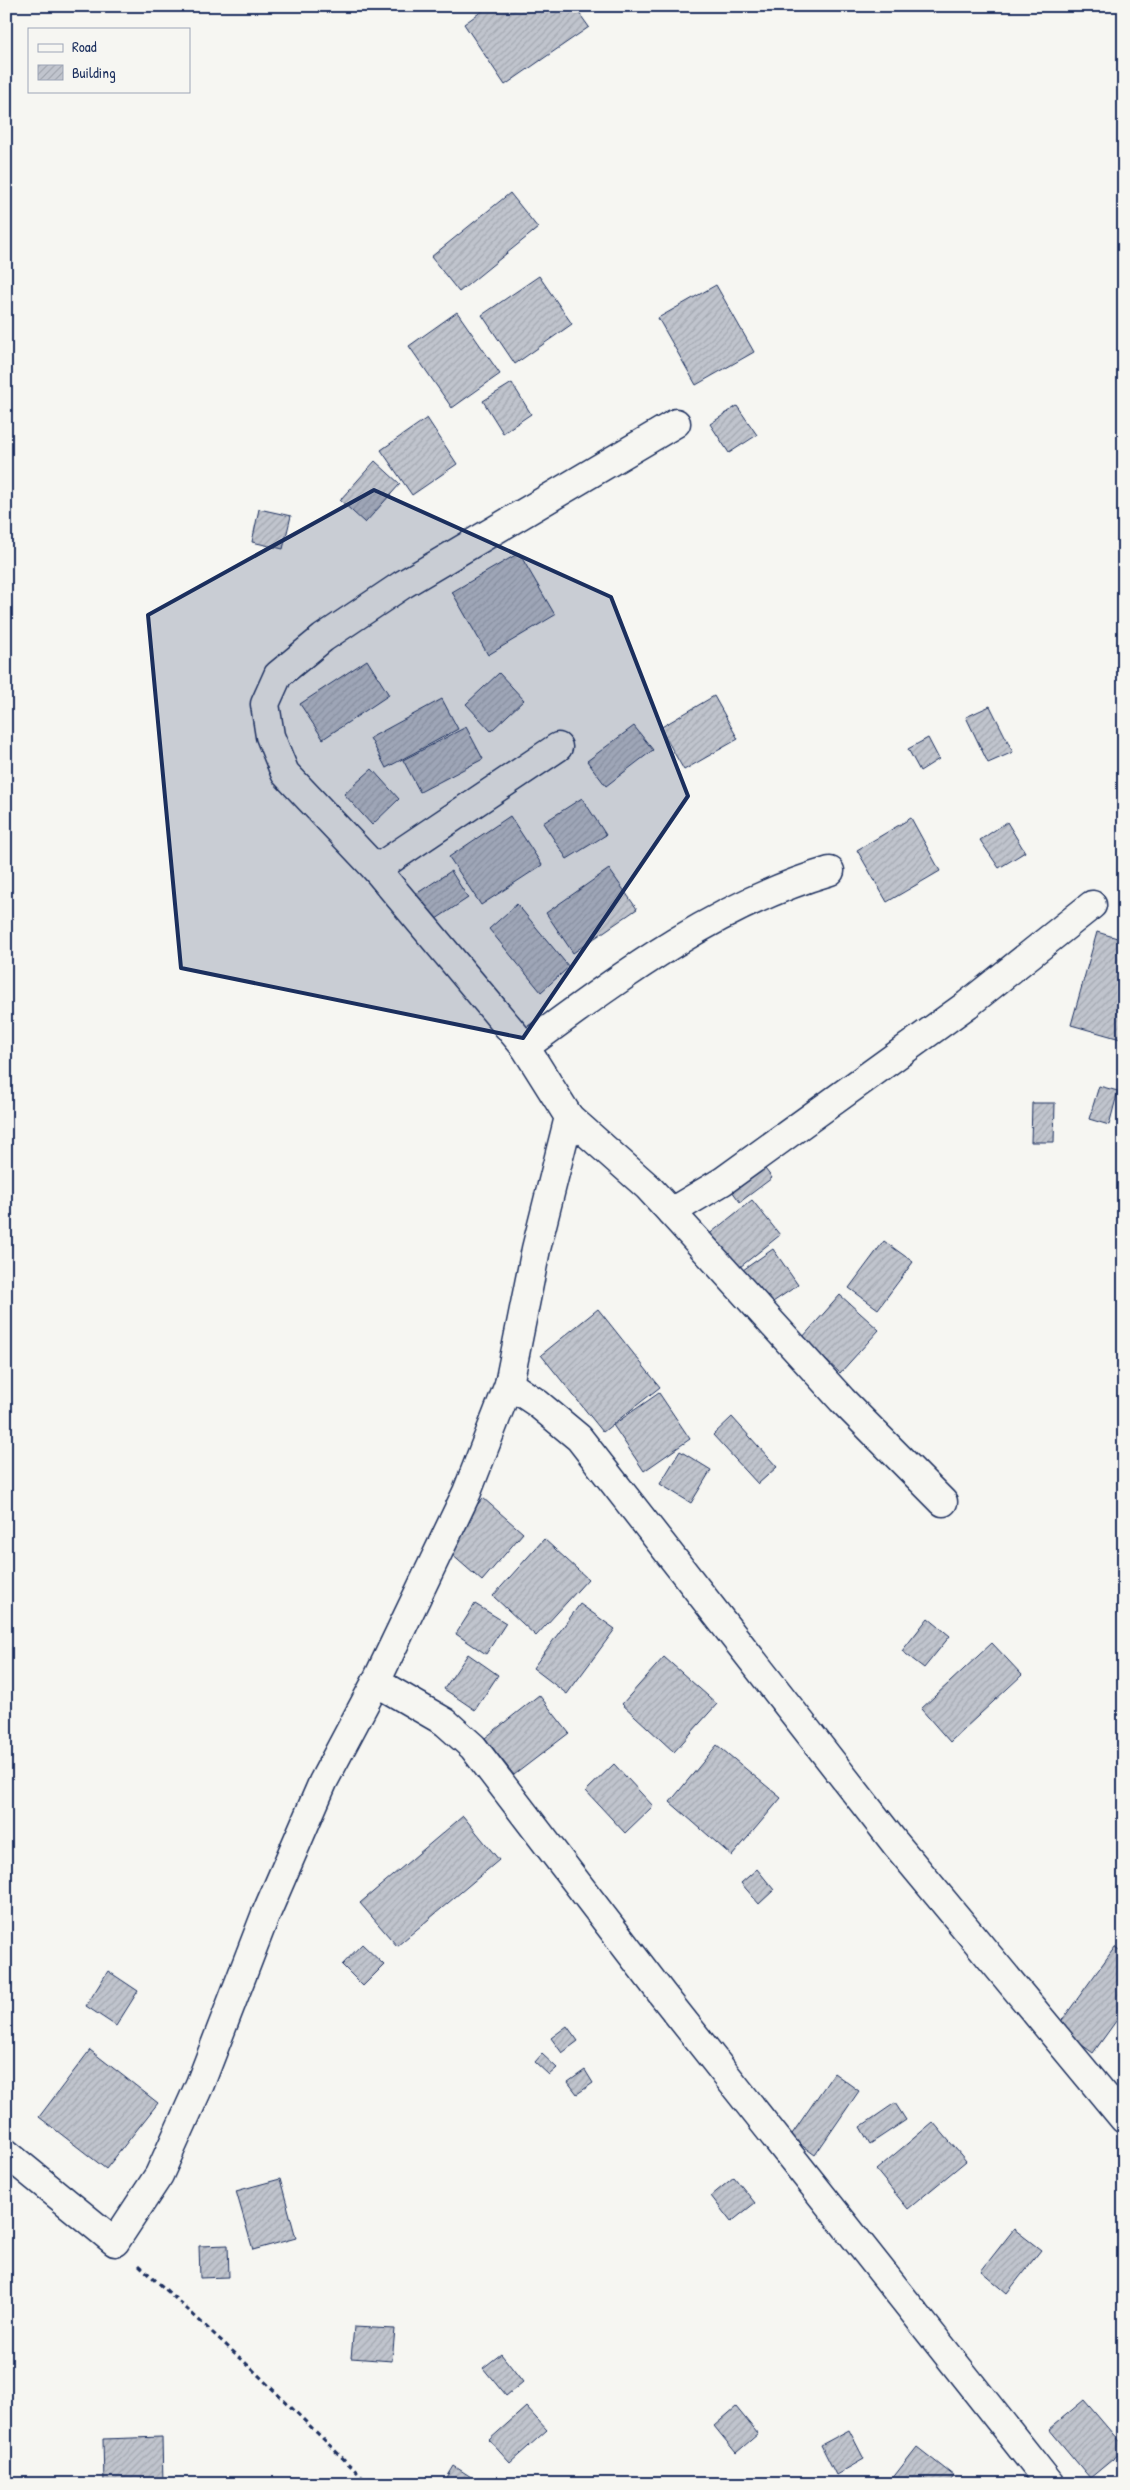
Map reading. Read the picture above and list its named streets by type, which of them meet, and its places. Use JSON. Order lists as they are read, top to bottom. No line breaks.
{"legend":["Road","Building"]}
